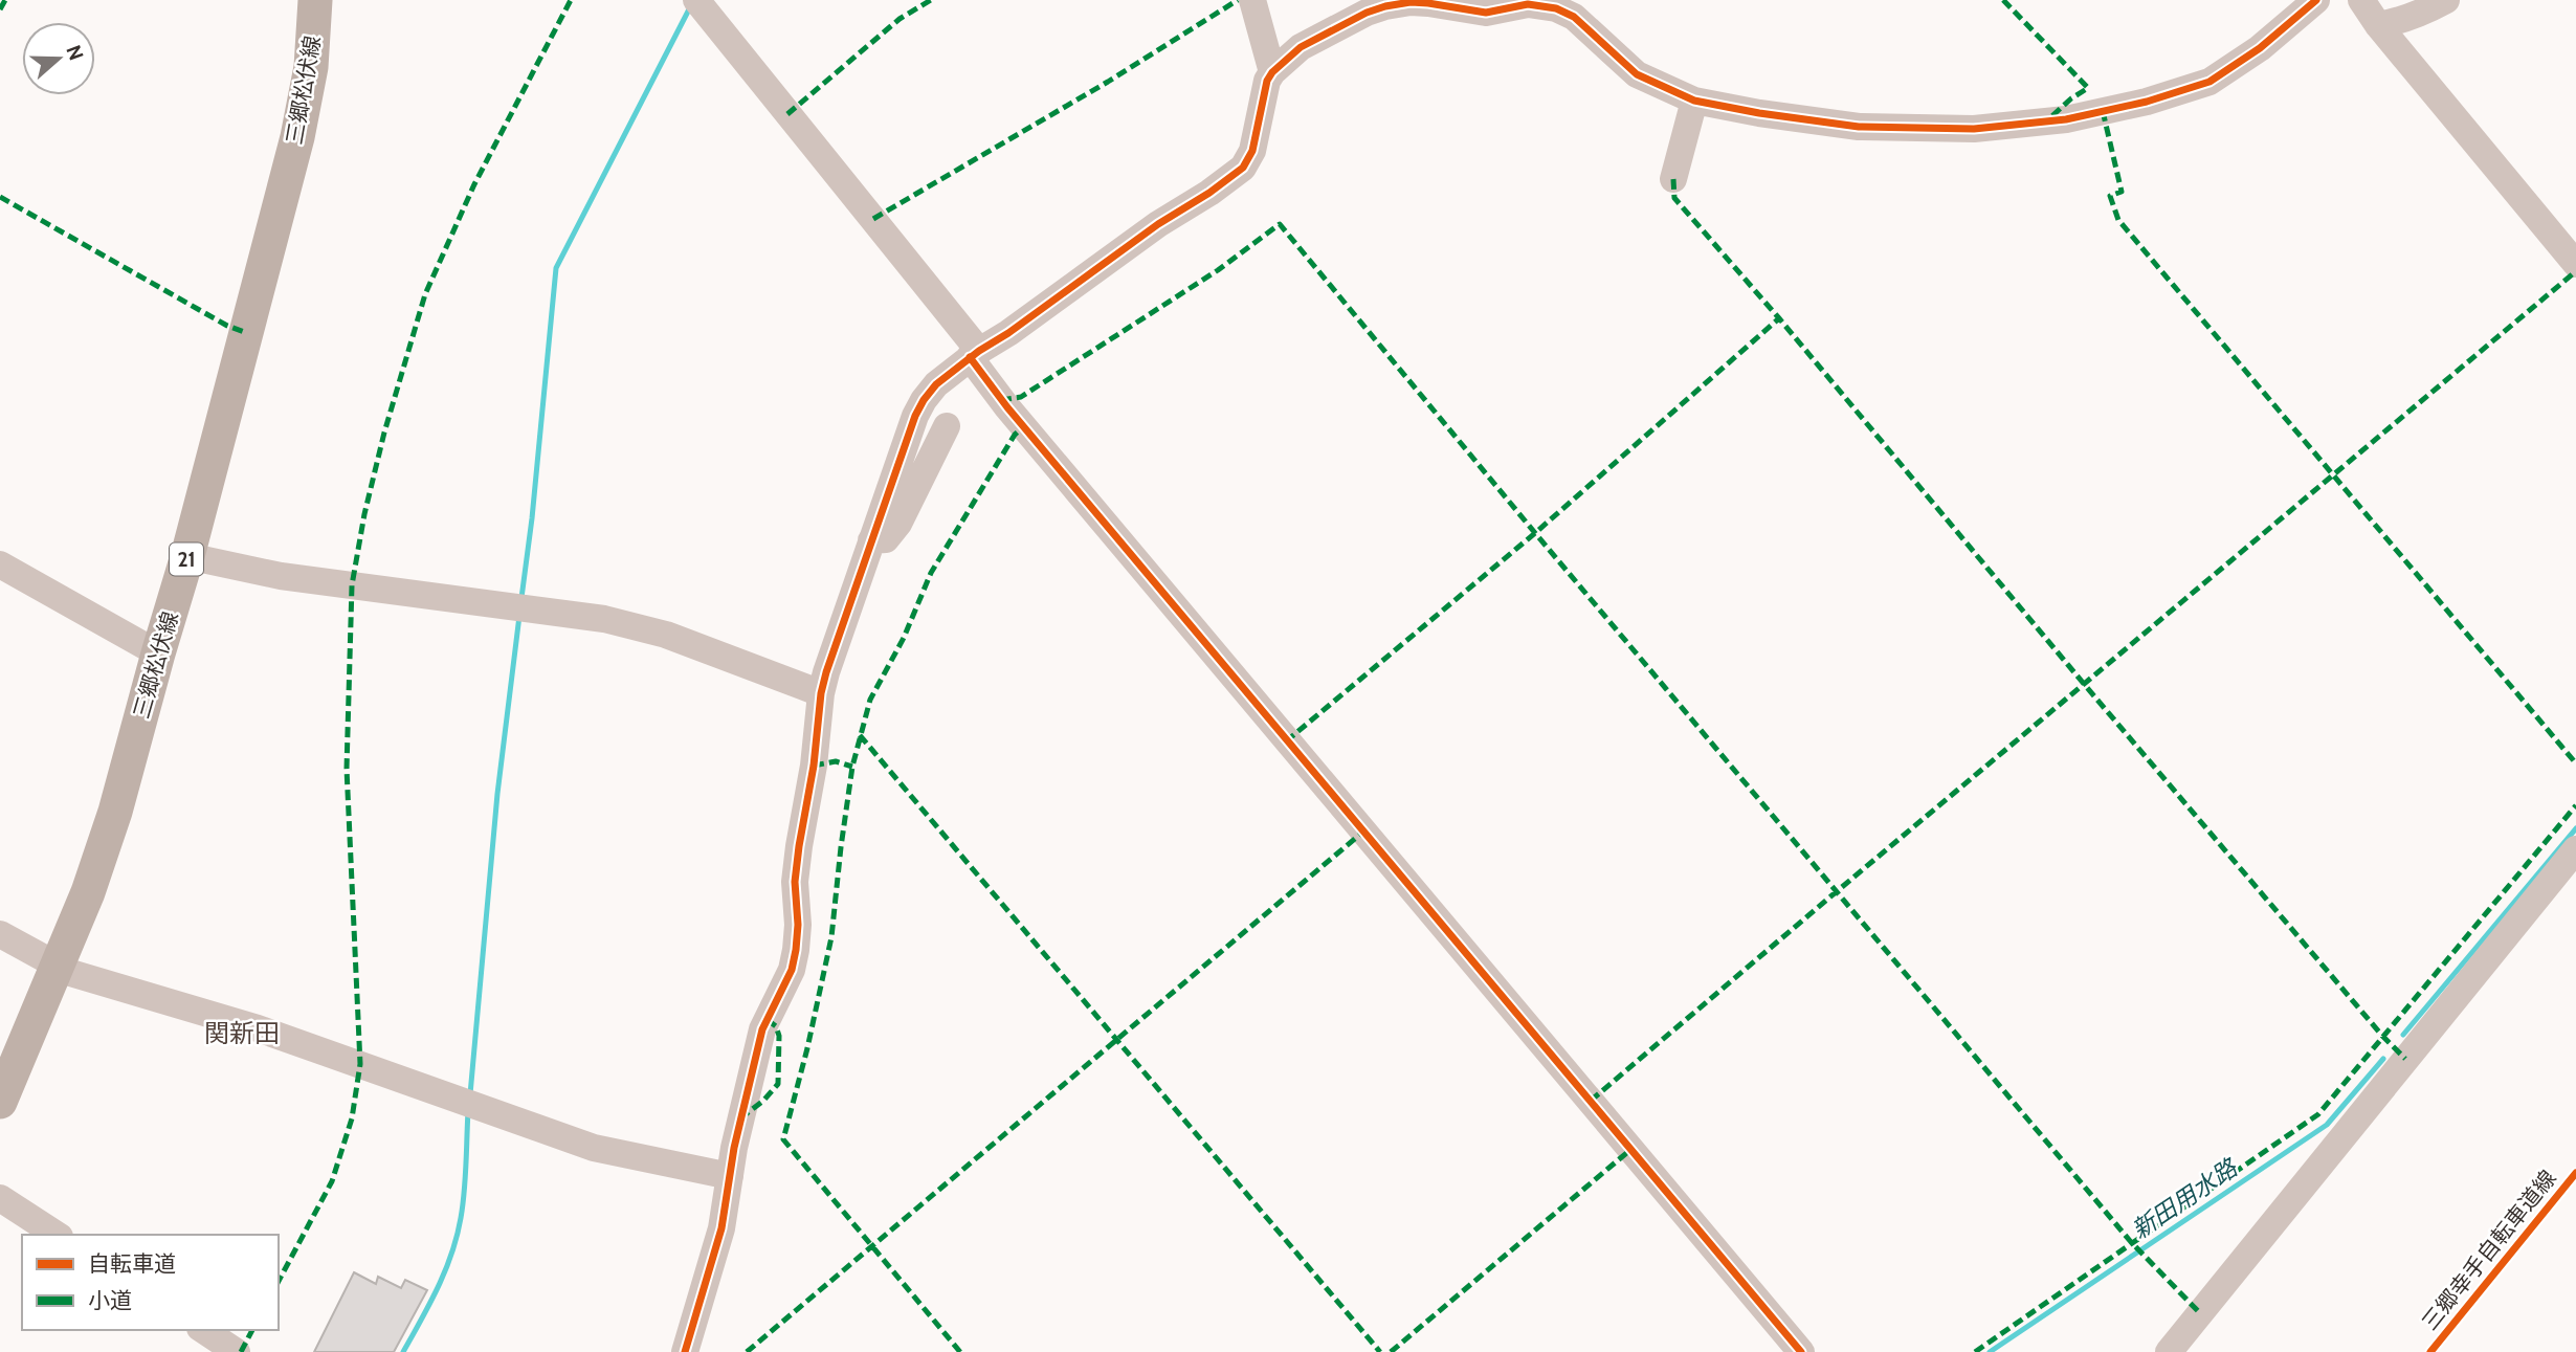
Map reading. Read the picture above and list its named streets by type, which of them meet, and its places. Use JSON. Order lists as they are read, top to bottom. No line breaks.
{"streets":{"main road":["三郷松伏線","21"],"cycle path":["三郷幸手自転車道線"]},"districts":["関新田"],"water":["新田用水路"],"legend":["自転車道","小道"],"north":"right"}
